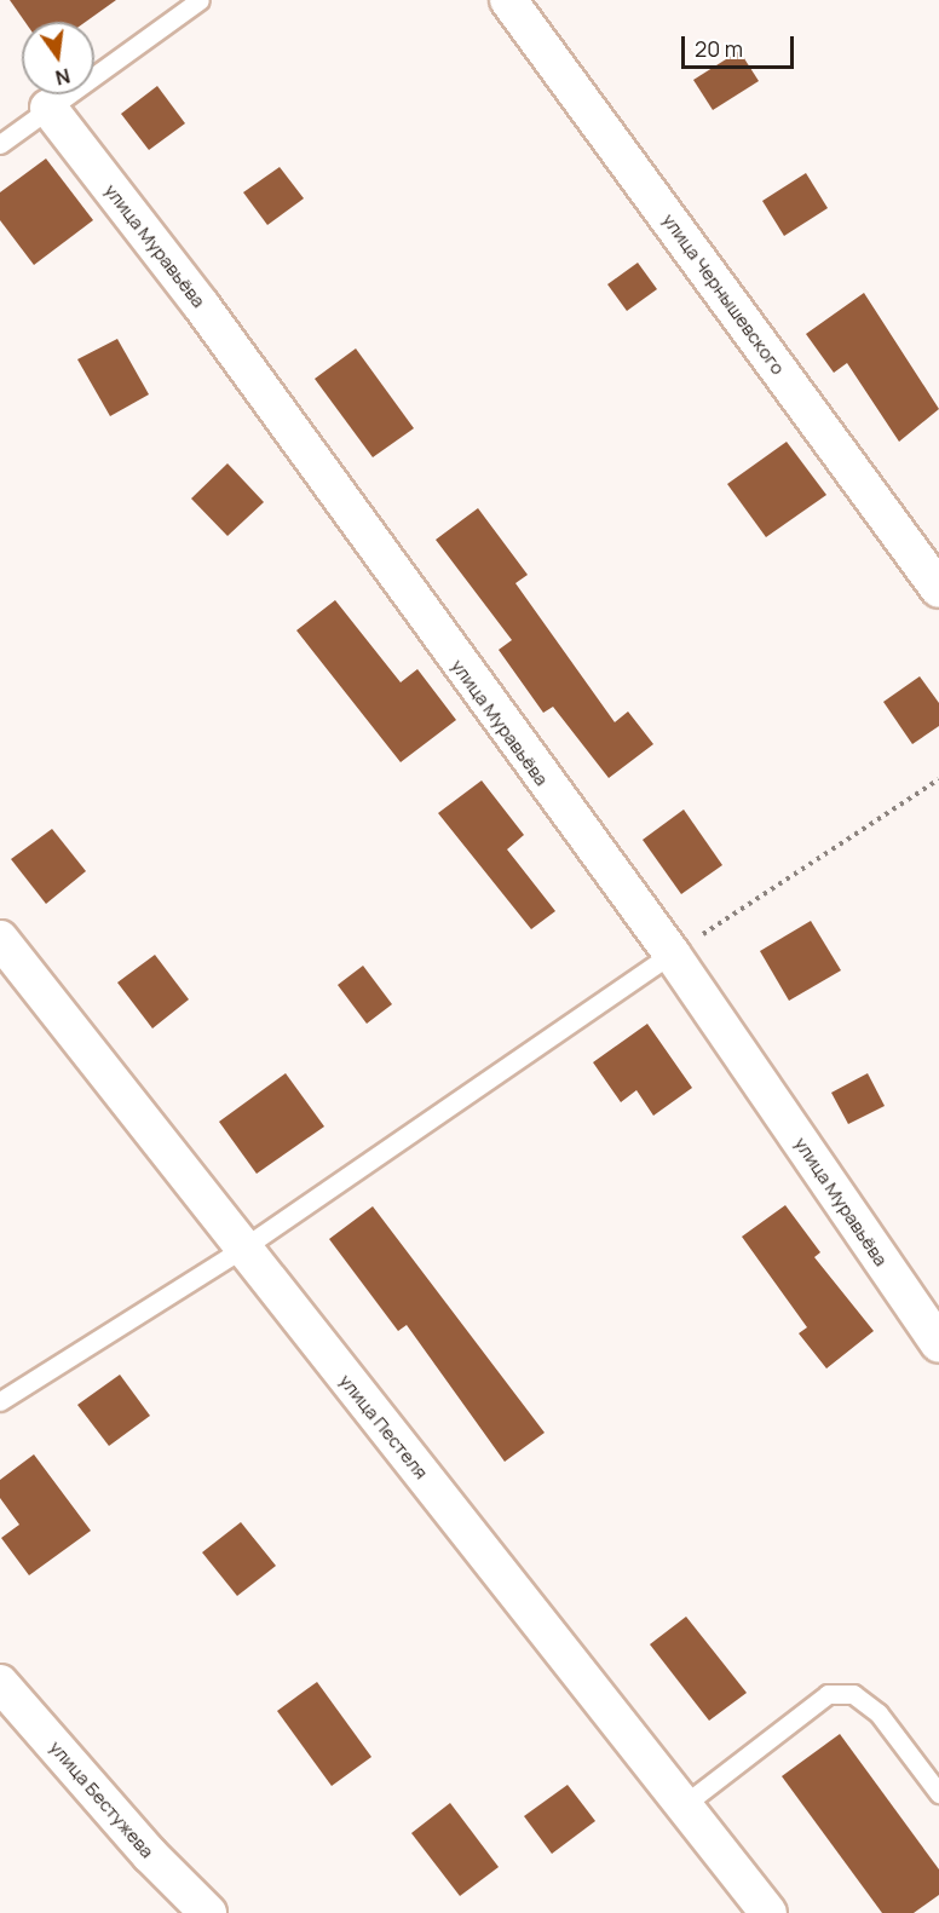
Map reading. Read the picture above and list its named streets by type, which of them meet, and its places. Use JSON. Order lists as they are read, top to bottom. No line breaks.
{"streets":{"street":["улица Муравьёва","улица Чернышевского","улица Пестеля","улица Бестужева"]},"scale_bar":"20 m","north":"bottom"}
